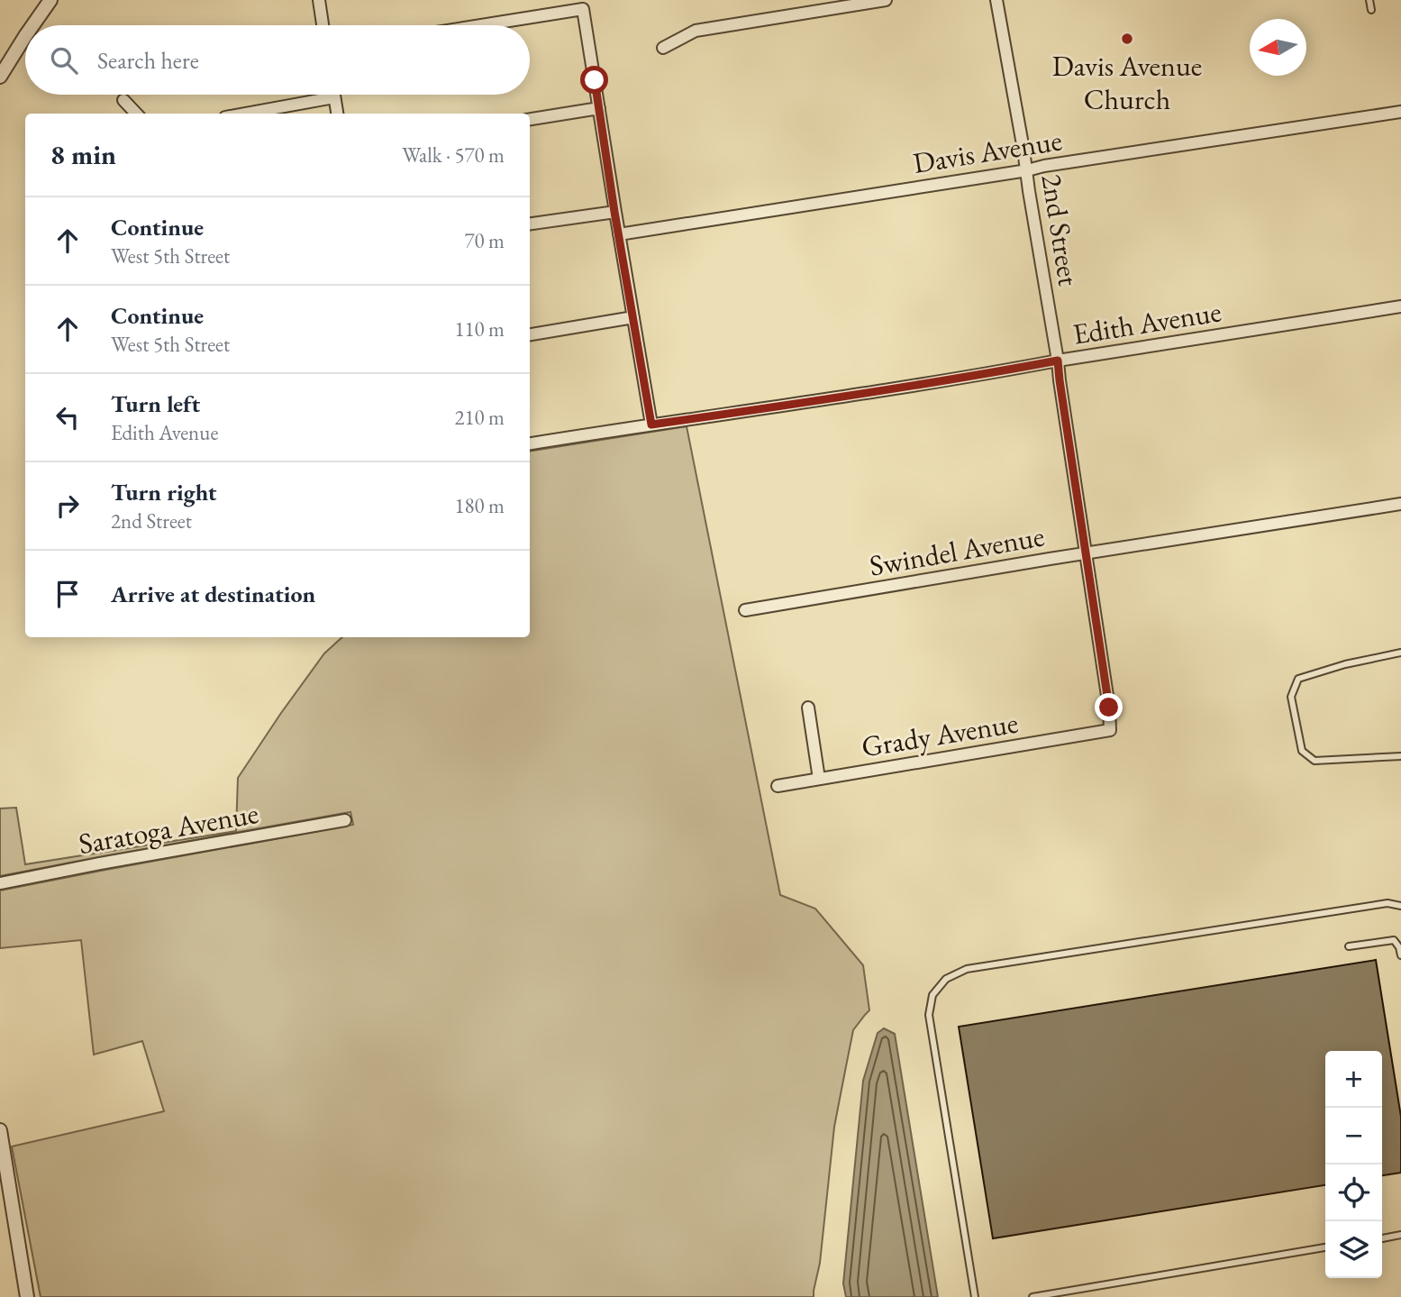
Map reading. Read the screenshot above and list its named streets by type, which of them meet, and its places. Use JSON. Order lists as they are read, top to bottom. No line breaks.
{"streets":{"street":["Davis Avenue","2nd Street","Edith Avenue","Swindel Avenue","Grady Avenue","Saratoga Avenue"]},"crossings":[["Davis Avenue","2nd Street"],["2nd Street","Edith Avenue"],["2nd Street","Swindel Avenue"],["2nd Street","Grady Avenue"]],"places":["Davis Avenue Church"],"north":"left","page":{"search":"Search here","heading":["8 min","Walk · 570 m"],"list":[["Continue","West 5th Street","70 m"],["Continue","West 5th Street","110 m"],["Turn left","Edith Avenue","210 m"],["Turn right","2nd Street","180 m"],"Arrive at destination"],"map_buttons":["+","−"]}}
